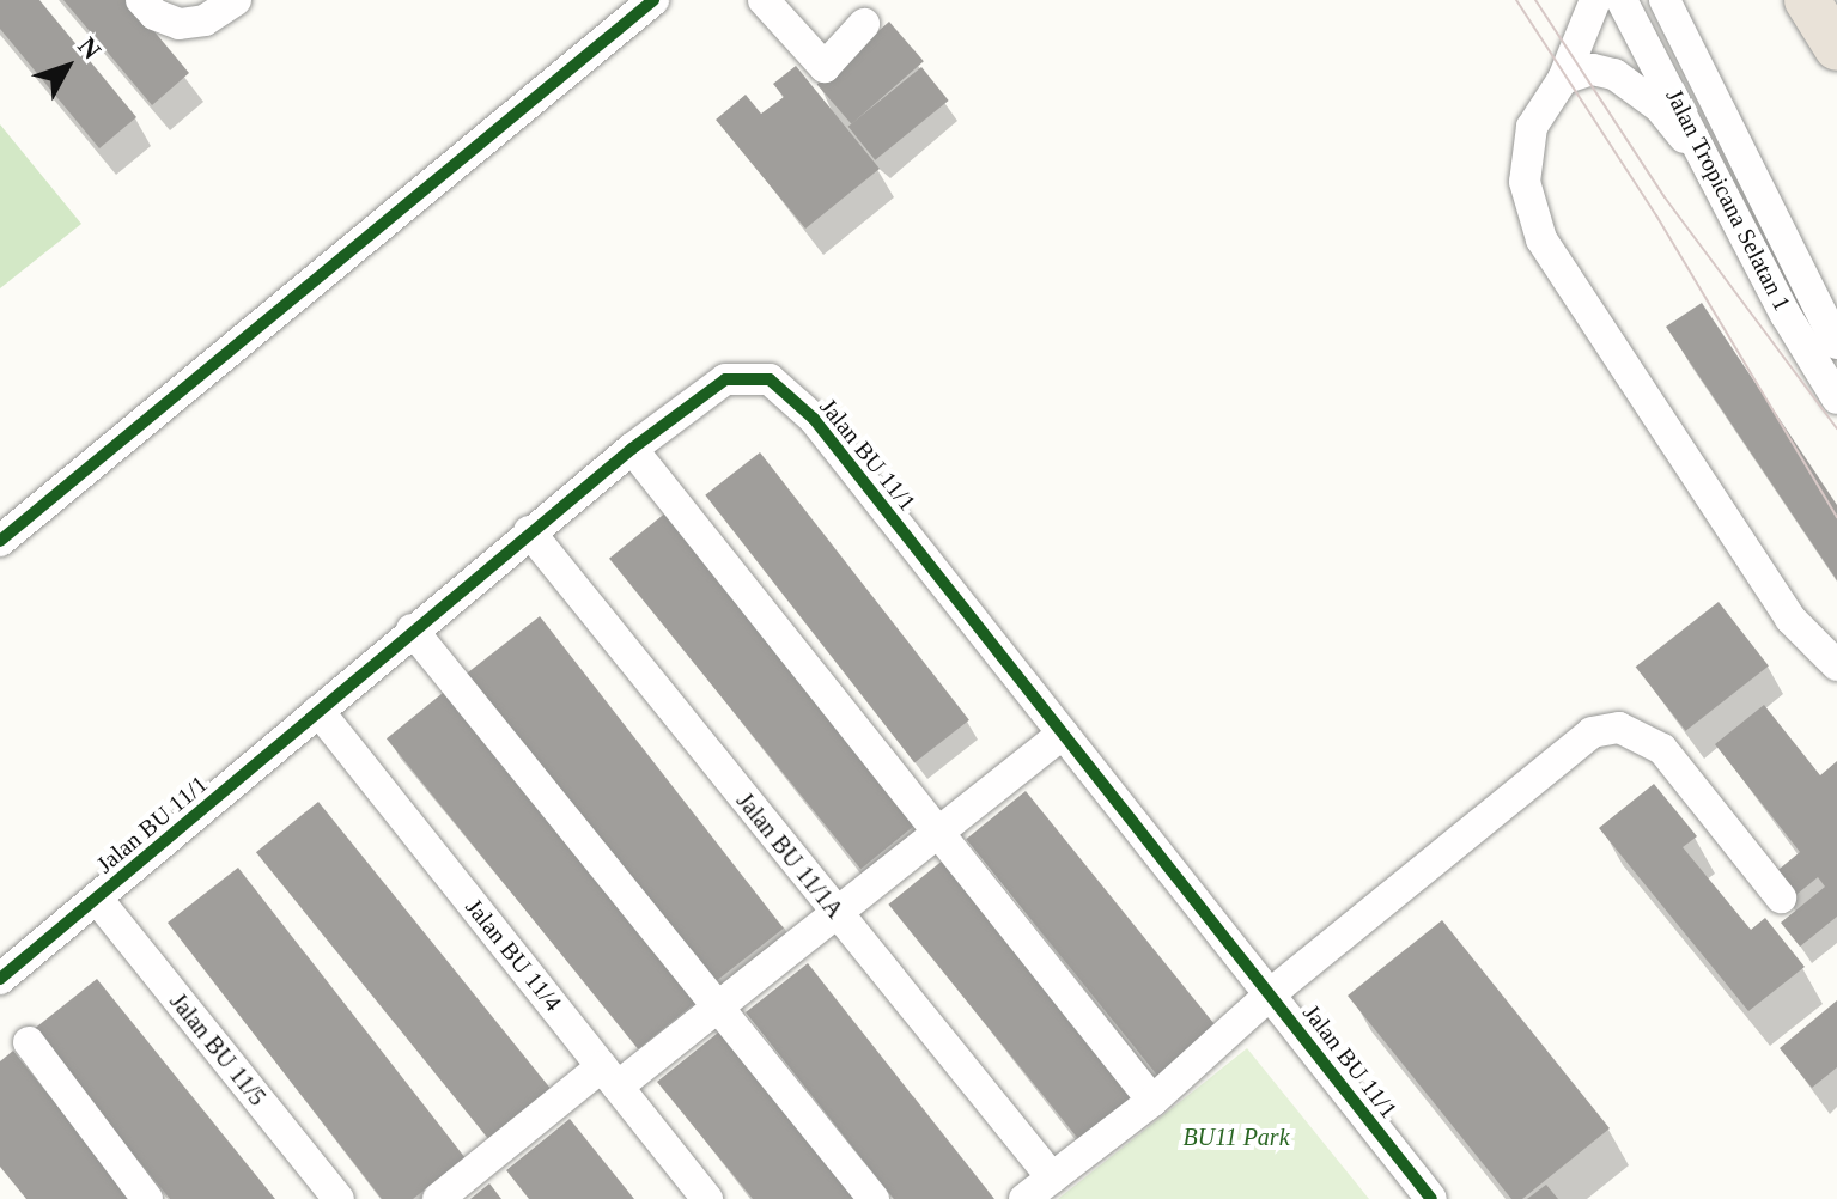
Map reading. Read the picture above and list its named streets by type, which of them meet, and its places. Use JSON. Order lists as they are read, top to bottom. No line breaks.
{"streets":{"street":["Jalan Tropicana Selatan 1","Jalan BU 11/1","Jalan BU 11/1A","Jalan BU 11/4","Jalan BU 11/5"]},"crossings":[["Jalan BU 11/1","Jalan BU 11/1A"],["Jalan BU 11/1","Jalan BU 11/4"],["Jalan BU 11/1","Jalan BU 11/5"]],"parks":["BU11 Park"],"north":"top right"}
